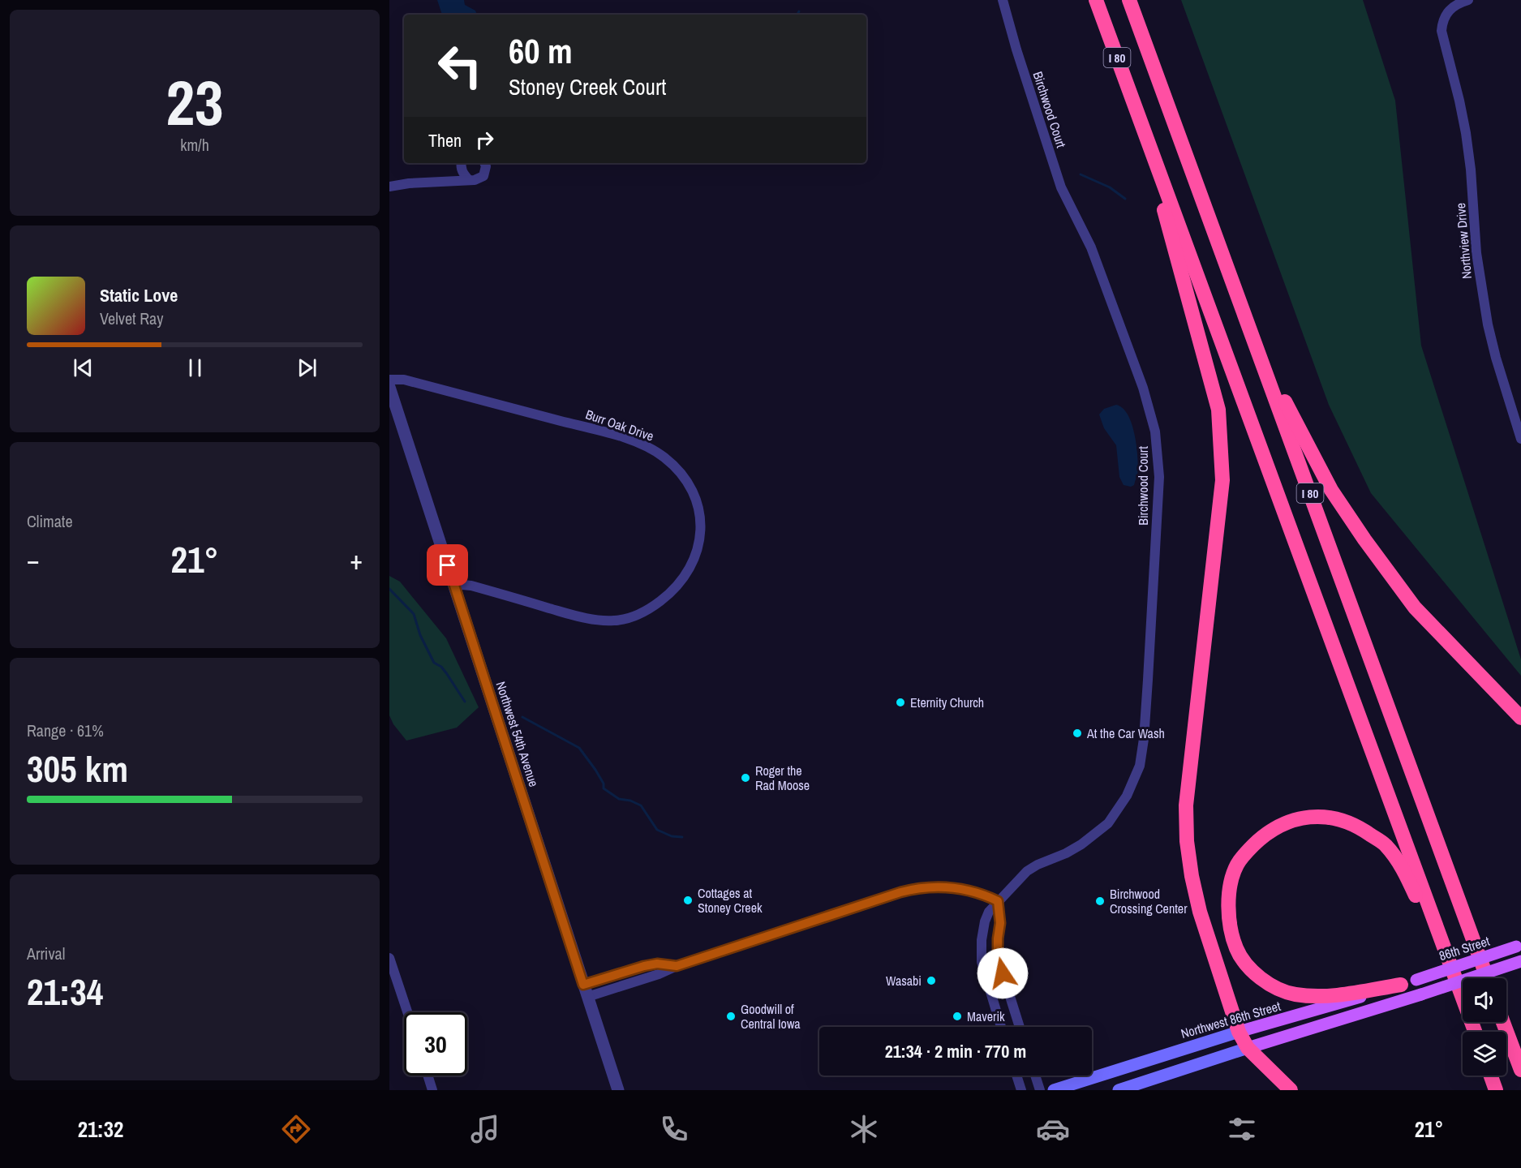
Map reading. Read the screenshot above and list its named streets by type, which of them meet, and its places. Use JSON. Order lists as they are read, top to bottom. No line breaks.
{"streets":{"highway":["I 80"],"main road":["86th Street","Northwest 86th Street"],"street":["Birchwood Court","Northview Drive","Burr Oak Drive","Northwest 54th Avenue"]},"crossings":[["Burr Oak Drive","Northwest 54th Avenue"],["86th Street","Northwest 86th Street"]],"places":["Eternity Church","At the Car Wash","Roger the Rad Moose","Cottages at Stoney Creek","Birchwood Crossing Center","Wasabi","Goodwill of Central Iowa","Maverik"],"page":{"tile":[["23","km/h"],"Climate",["Range · 61%","305 km"],["Arrival","21:34"]],"turn":["60 m","Stoney Creek Court"],"then":"Then","song":["Static Love","Velvet Ray"],"heat":["−","21°","+"],"limit":"30","trip":"21:34 · 2 min · 770 m","tabs":["21:32","21°"]}}
